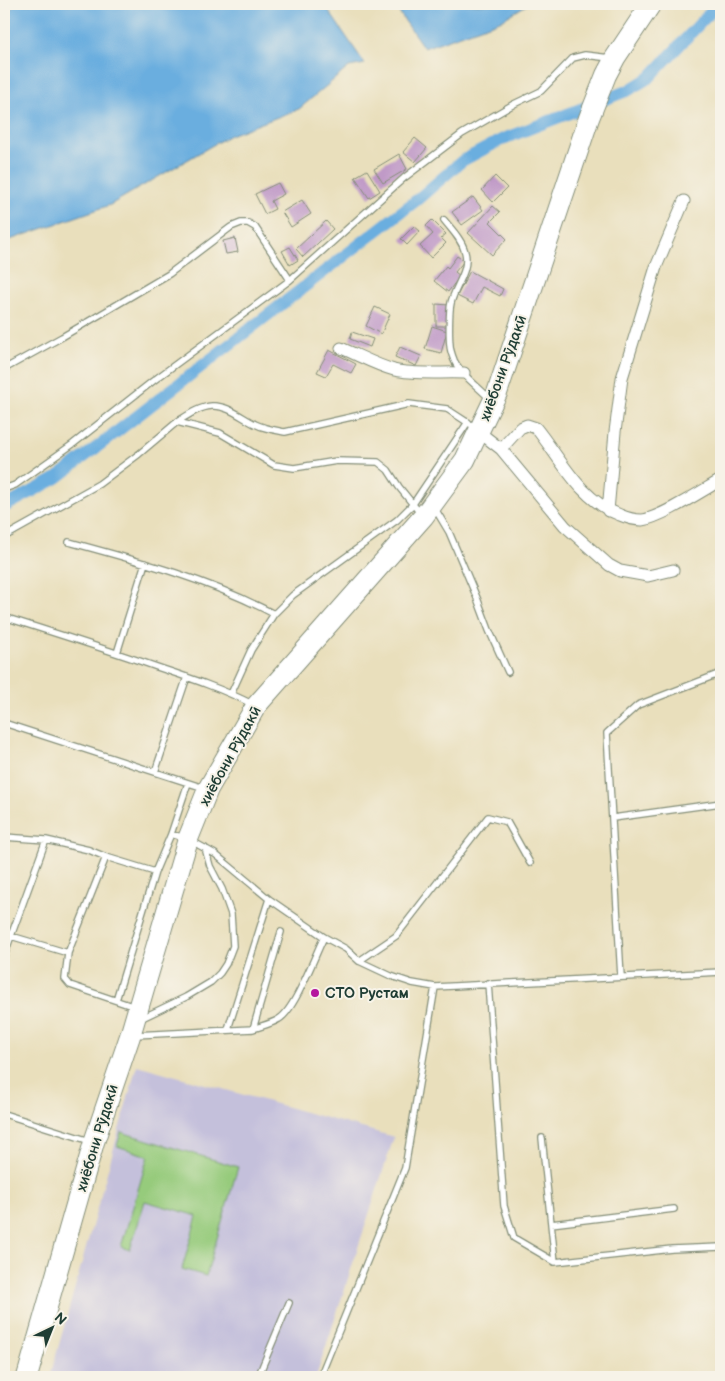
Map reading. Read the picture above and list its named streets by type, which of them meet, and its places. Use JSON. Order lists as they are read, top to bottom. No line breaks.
{"streets":{"highway":["хиёбони Рӯдакӣ"]},"places":["СТО Рустам"],"north":"top right"}
